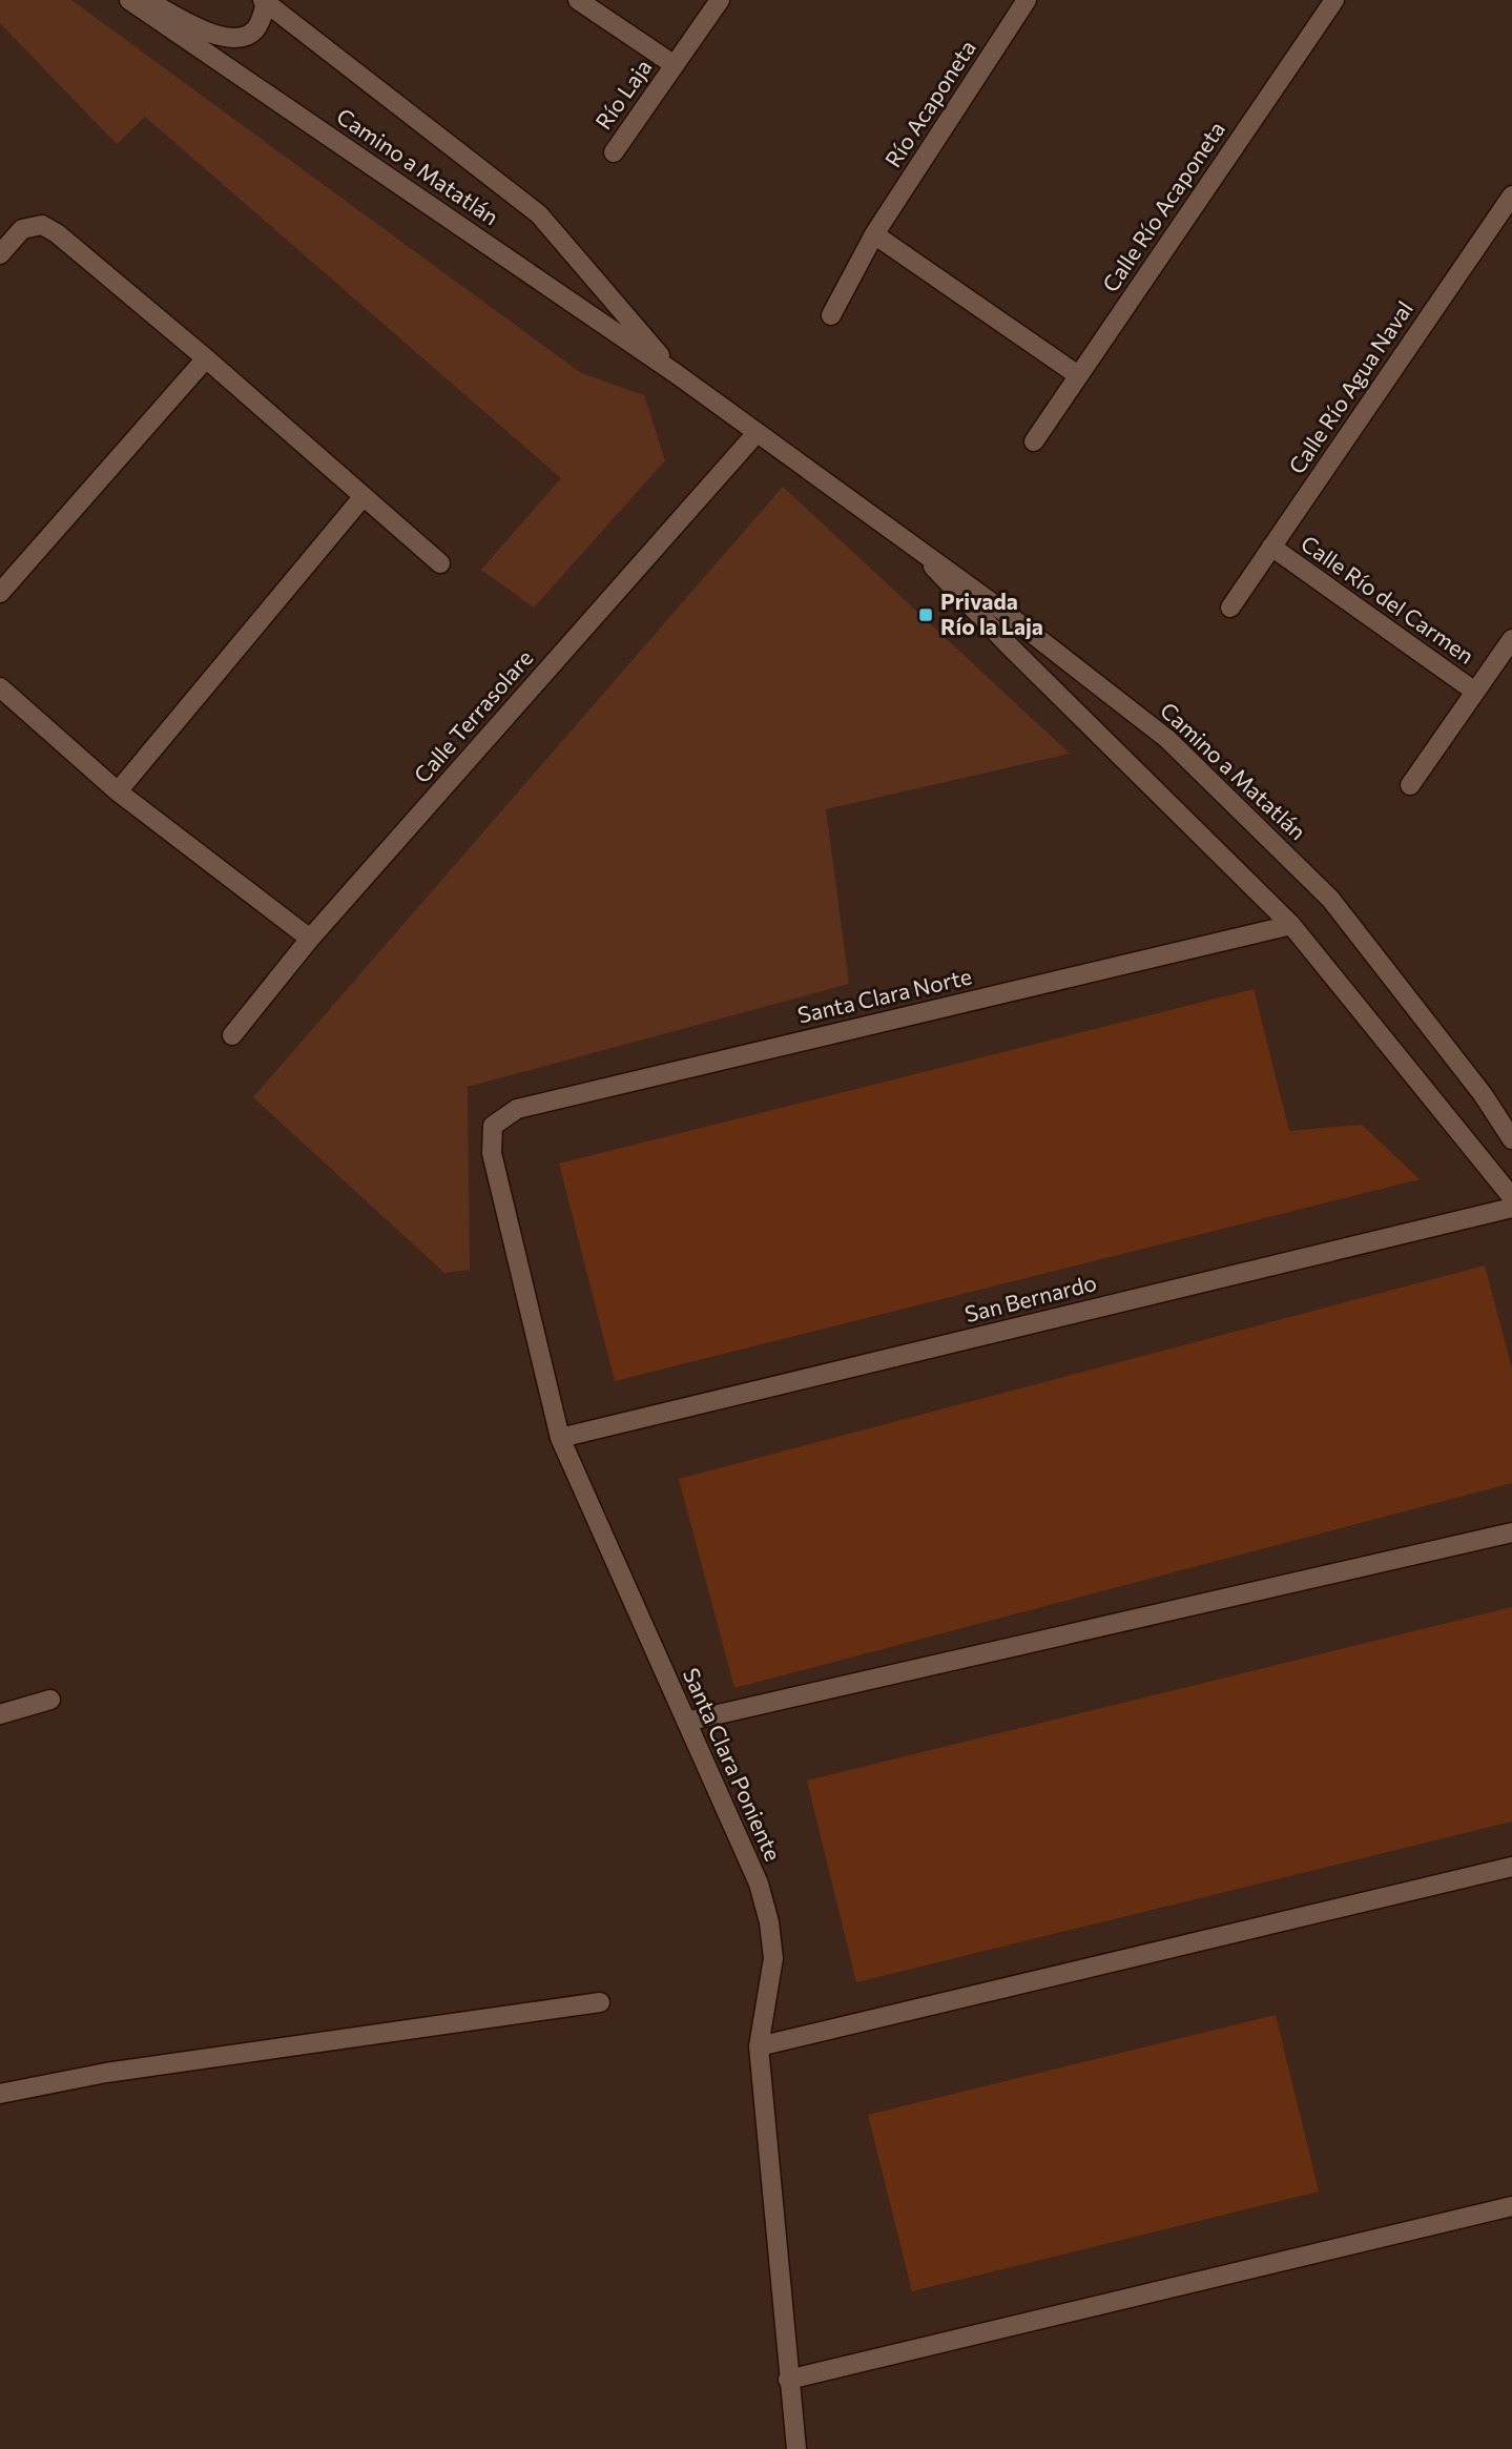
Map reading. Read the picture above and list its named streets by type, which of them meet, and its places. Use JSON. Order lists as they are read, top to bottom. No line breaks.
{"streets":{"street":["Río Laja","Río Acaponeta","Camino a Matatlán","Calle Río Acaponeta","Calle Río Agua Naval","Calle Río del Carmen","Calle Terrasolare","Santa Clara Norte","San Bernardo","Santa Clara Poniente"]},"crossings":[["Camino a Matatlán","Calle Terrasolare"],["Calle Río Agua Naval","Calle Río del Carmen"],["Santa Clara Norte","Santa Clara Poniente"],["San Bernardo","Santa Clara Poniente"]],"places":{"transit":["Privada Río la Laja"]}}
